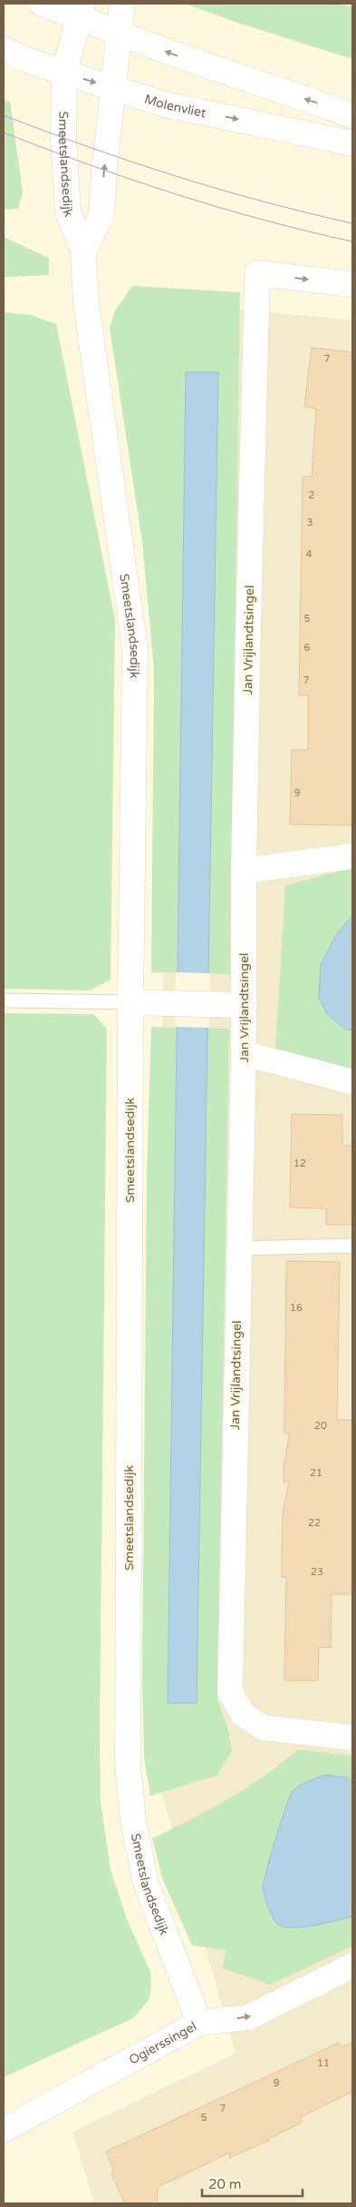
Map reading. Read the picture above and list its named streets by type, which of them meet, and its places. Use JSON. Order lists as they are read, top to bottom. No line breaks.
{"streets":{"street":["Molenvliet","Smeetslandsedijk","Jan Vrijlandtsingel","Ogierssingel"]},"crossings":[["Molenvliet","Smeetslandsedijk"],["Smeetslandsedijk","Ogierssingel"]],"one_way":["Jan Vrijlandtsingel","Ogierssingel"],"house_numbers":["7","2","3","4","5","6","7","9","12","16","20","21","22","23","11","9","7","5"],"scale_bar":"20 m"}
